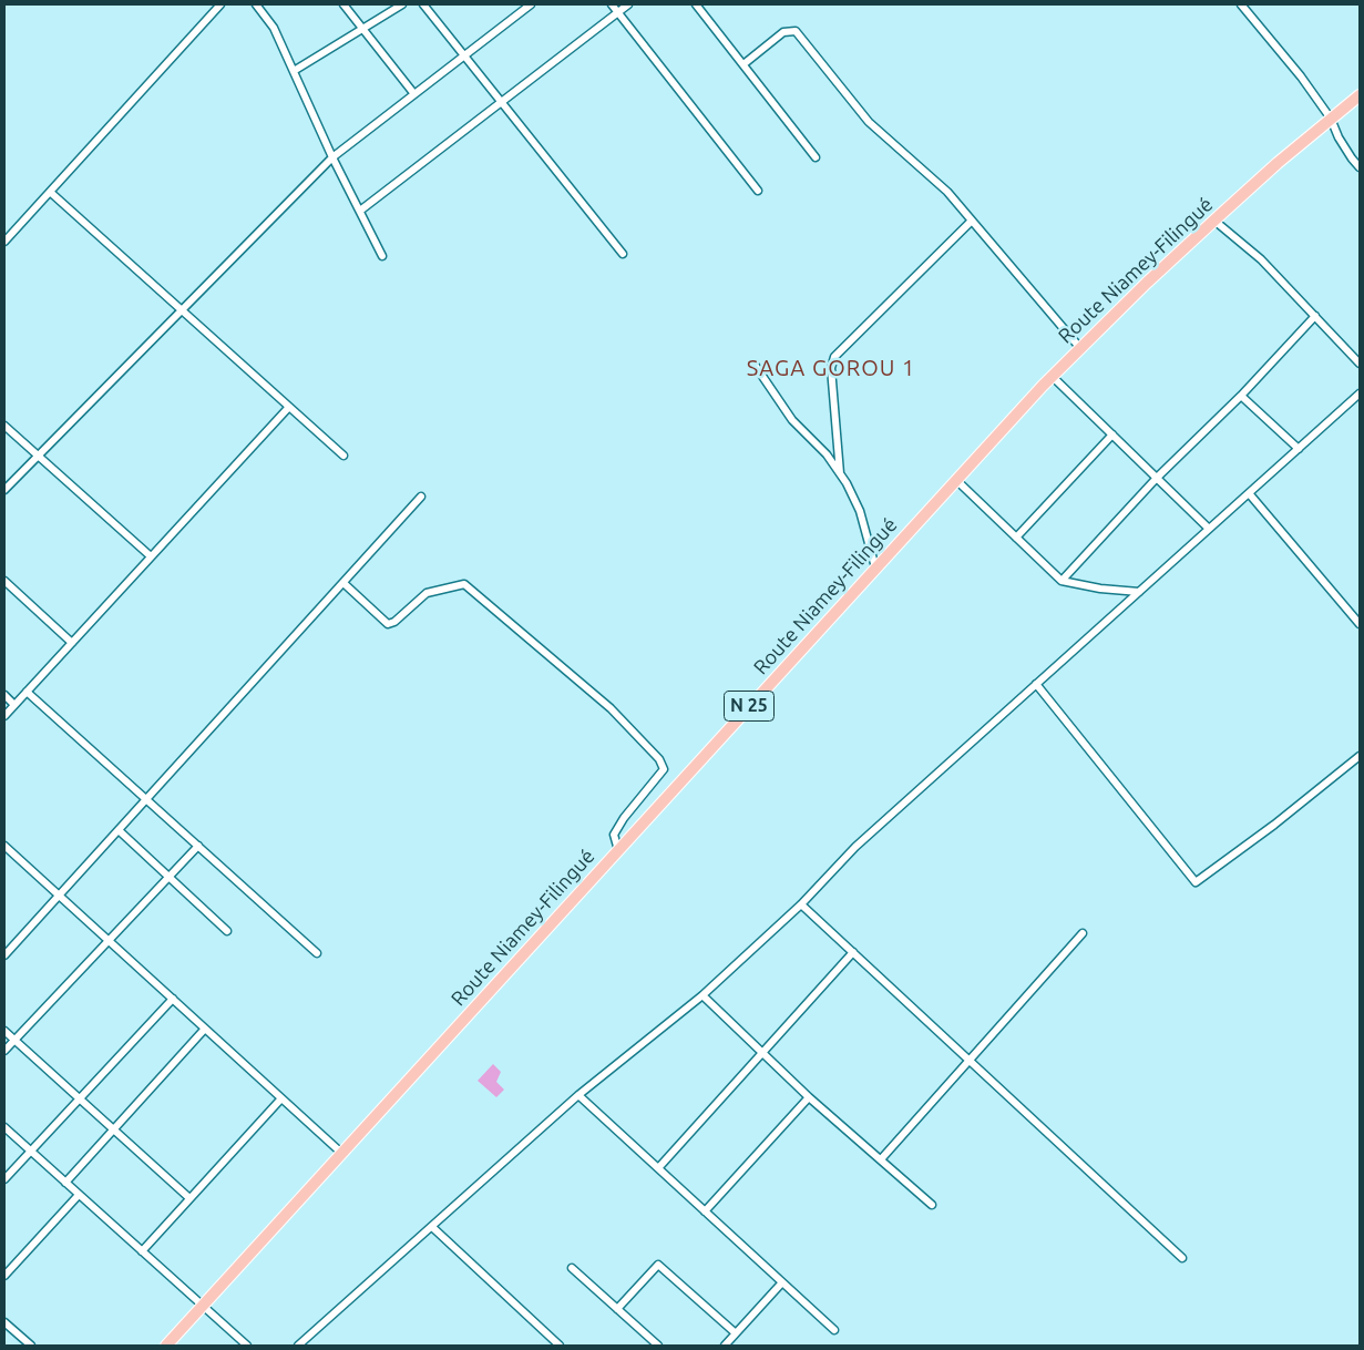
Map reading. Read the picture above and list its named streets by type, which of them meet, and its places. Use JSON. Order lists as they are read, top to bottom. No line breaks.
{"streets":{"main road":["Route Niamey-Filingué","N 25"]},"districts":["SAGA GOROU 1"]}
